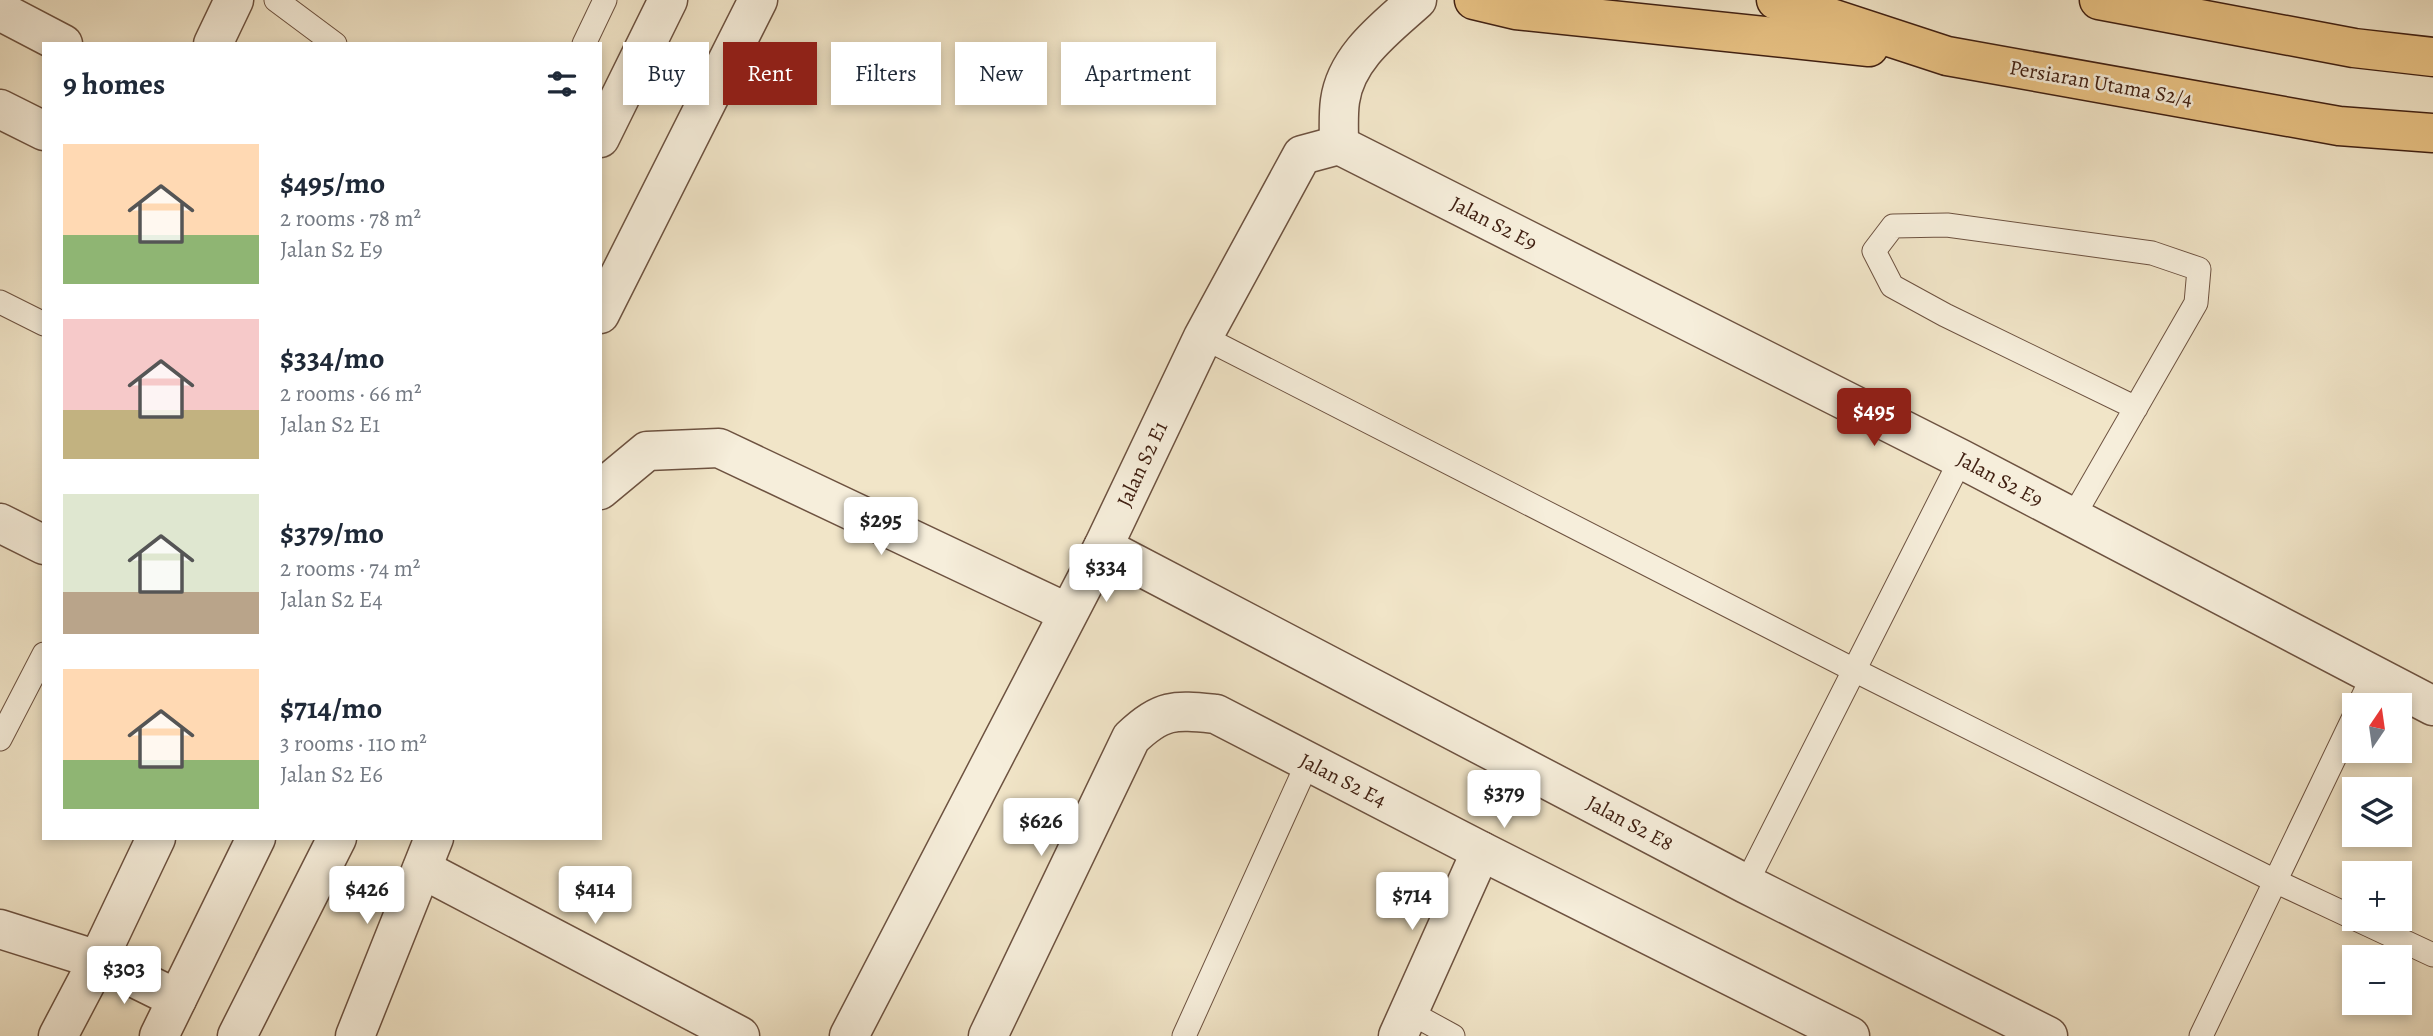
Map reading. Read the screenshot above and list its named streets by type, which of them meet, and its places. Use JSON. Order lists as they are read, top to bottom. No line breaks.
{"streets":{"main road":["Persiaran Utama S2/4"],"street":["Jalan S2 E9","Jalan S2 E1","Jalan S2 E4","Jalan S2 E8"]},"crossings":[["Jalan S2 E9","Jalan S2 E1"],["Jalan S2 E1","Jalan S2 E8"]],"north":"top","page":{"chip":["Buy","Rent","Filters","New","Apartment"],"heading":"9 homes","list":[{"name":"$495/mo","note":"2 rooms · 78 m² · Jalan S2 E9"},{"name":"$334/mo","note":"2 rooms · 66 m² · Jalan S2 E1"},{"name":"$379/mo","note":"2 rooms · 74 m² · Jalan S2 E4"},{"name":"$714/mo","note":"3 rooms · 110 m² · Jalan S2 E6"}],"price":["$495","$295","$334","$379","$626","$426","$414","$714","$303"],"map_buttons":["+","−"]}}
